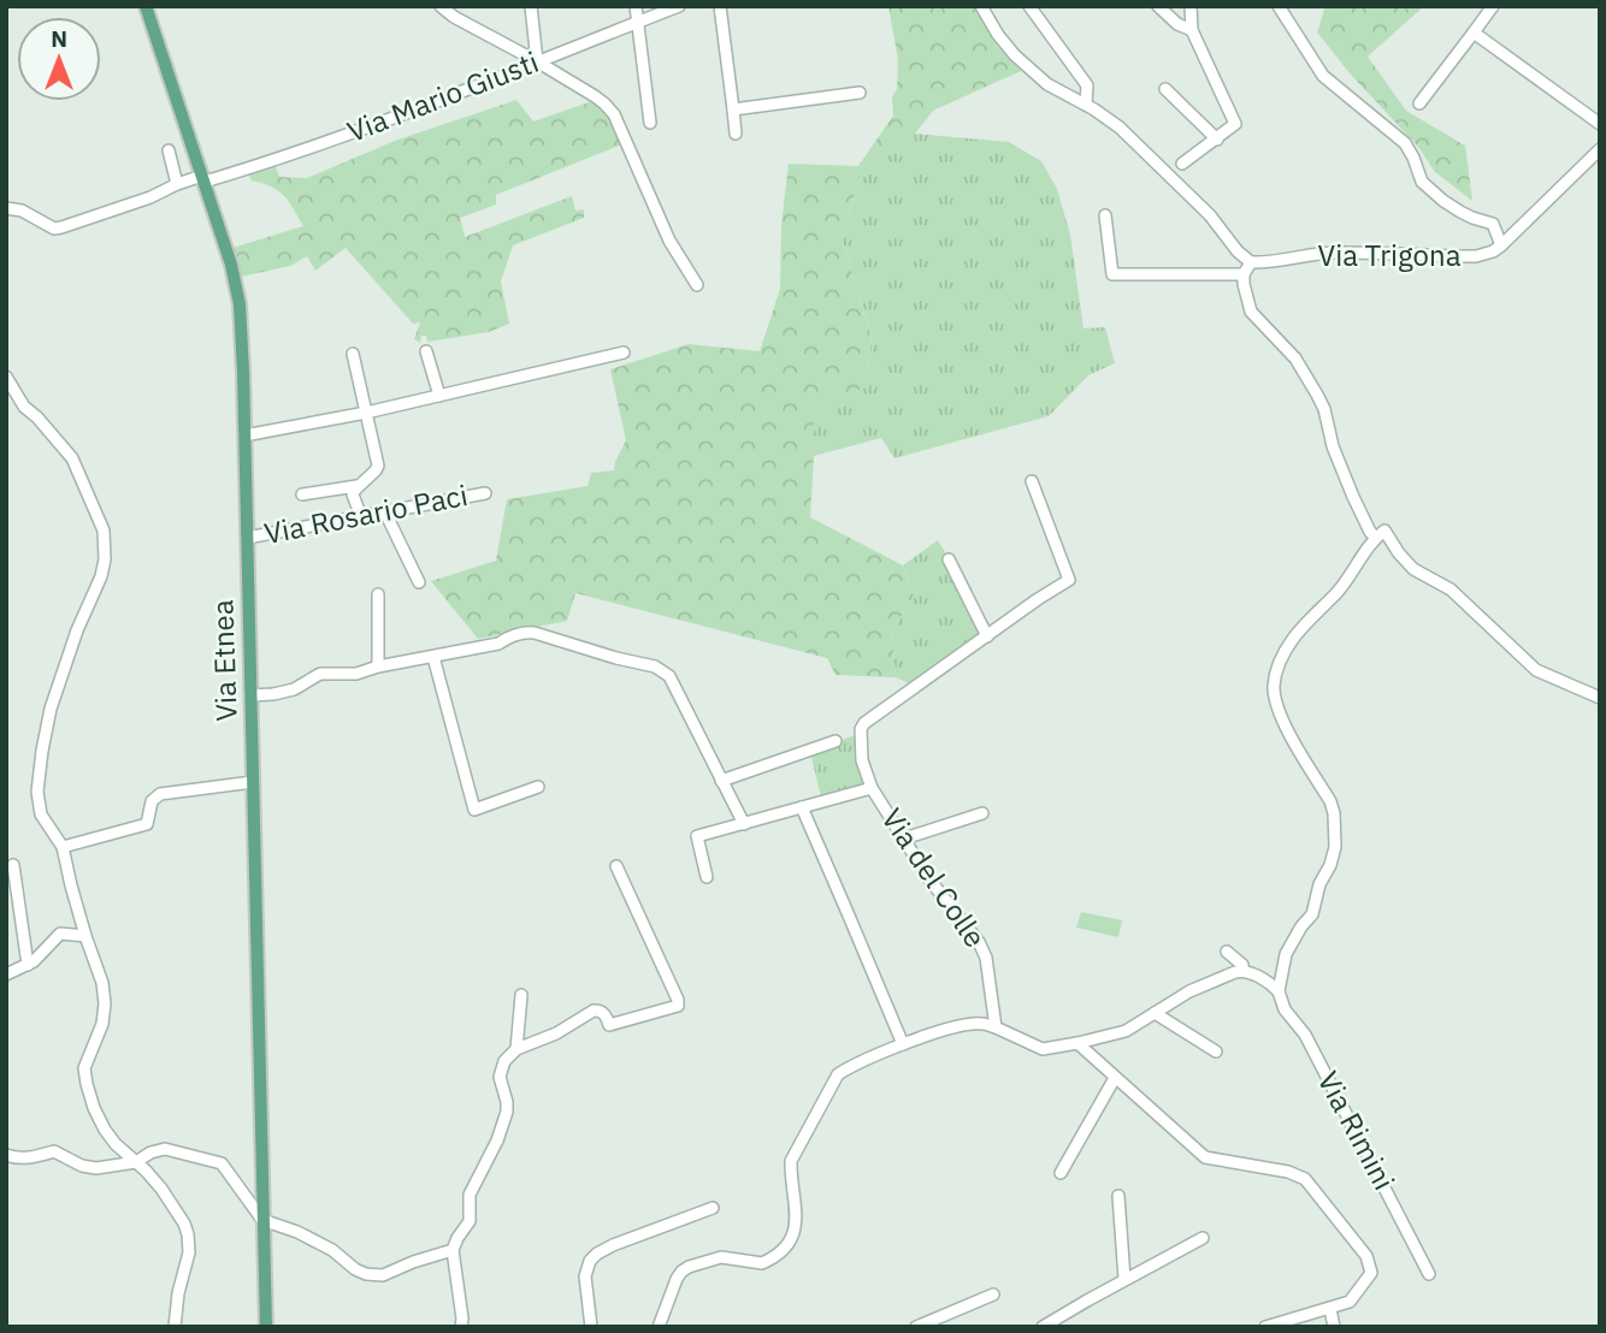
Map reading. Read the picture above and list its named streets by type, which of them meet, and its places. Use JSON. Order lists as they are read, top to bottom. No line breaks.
{"streets":{"main road":["Via Etnea"],"street":["Via Mario Giusti","Via Trigona","Via Rosario Paci","Via del Colle","Via Rimini"]},"crossings":[["Via Mario Giusti","Via Etnea"],["Via Rosario Paci","Via Etnea"]],"north":"top"}
